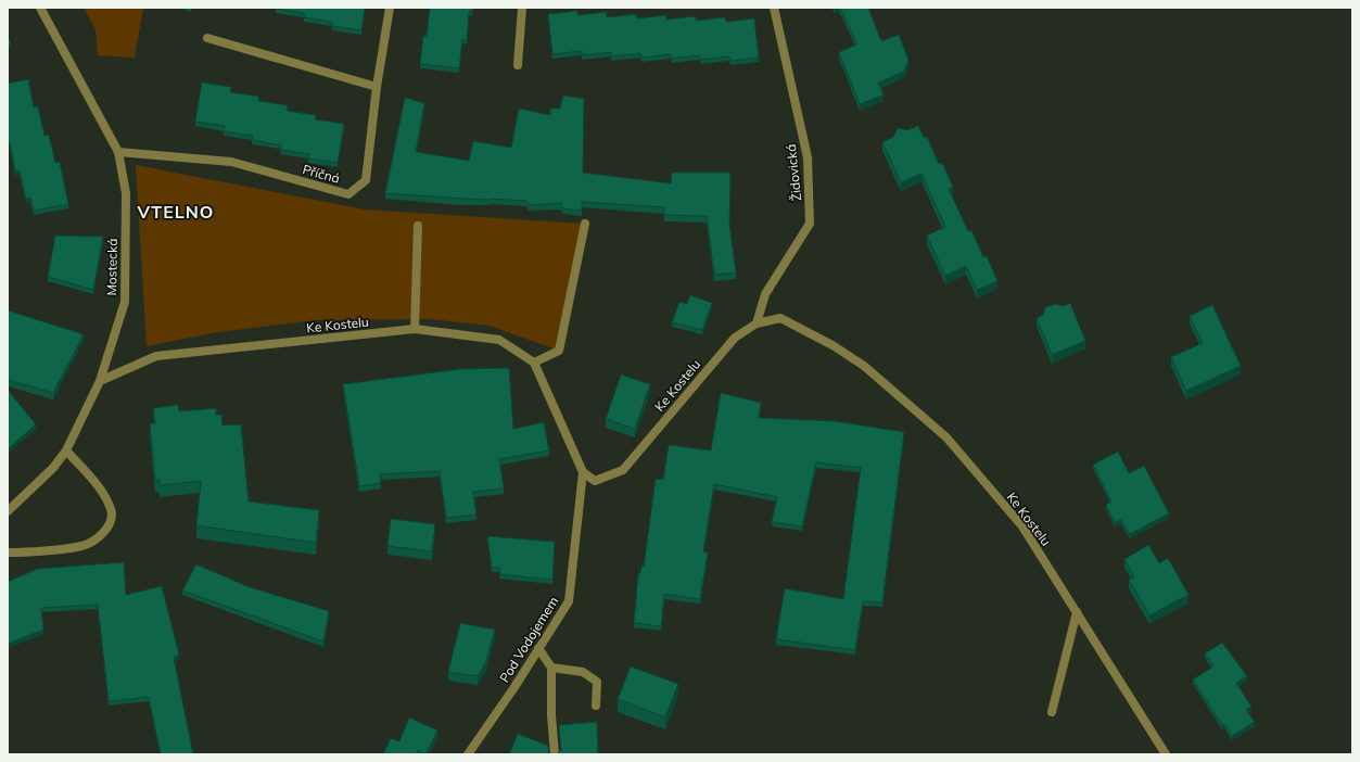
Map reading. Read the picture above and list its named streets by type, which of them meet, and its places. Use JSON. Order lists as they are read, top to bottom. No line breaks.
{"streets":{"street":["Židovická","Příčná","Mostecká","Ke Kostelu","Pod Vodojemem"]},"crossings":[["Židovická","Ke Kostelu"],["Příčná","Mostecká"],["Mostecká","Ke Kostelu"],["Ke Kostelu","Pod Vodojemem"]],"districts":["VTELNO"]}
